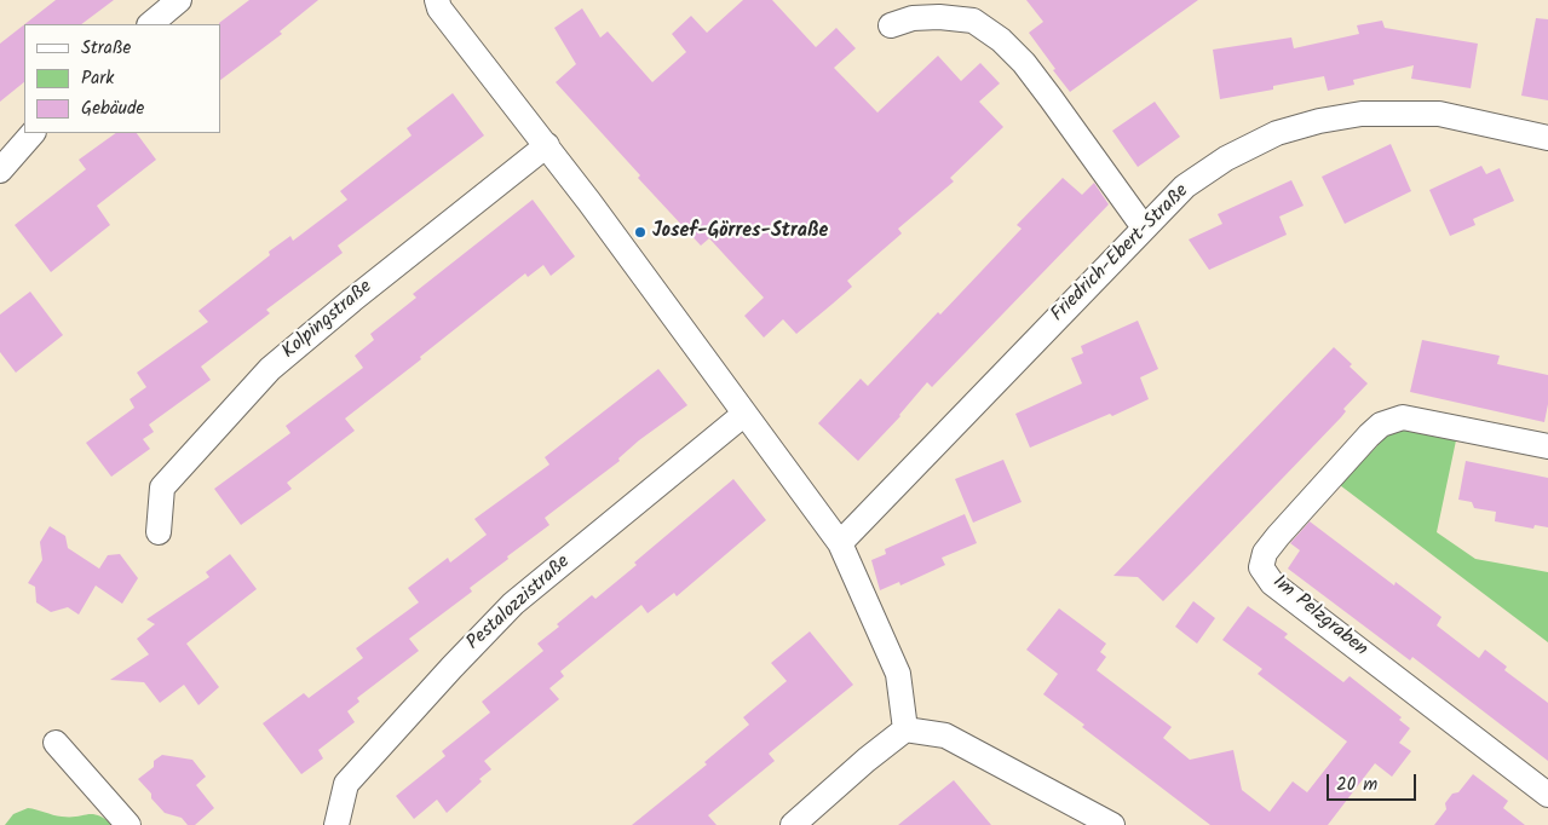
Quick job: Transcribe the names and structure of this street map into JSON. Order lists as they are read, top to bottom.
{
  "streets": {
    "street": [
      "Friedrich-Ebert-Straße",
      "Kolpingstraße",
      "Pestalozzistraße",
      "Im Pelzgraben"
    ]
  },
  "places": ["Josef-Görres-Straße"],
  "legend": ["Straße", "Park", "Gebäude"],
  "scale_bar": "20 m"
}
